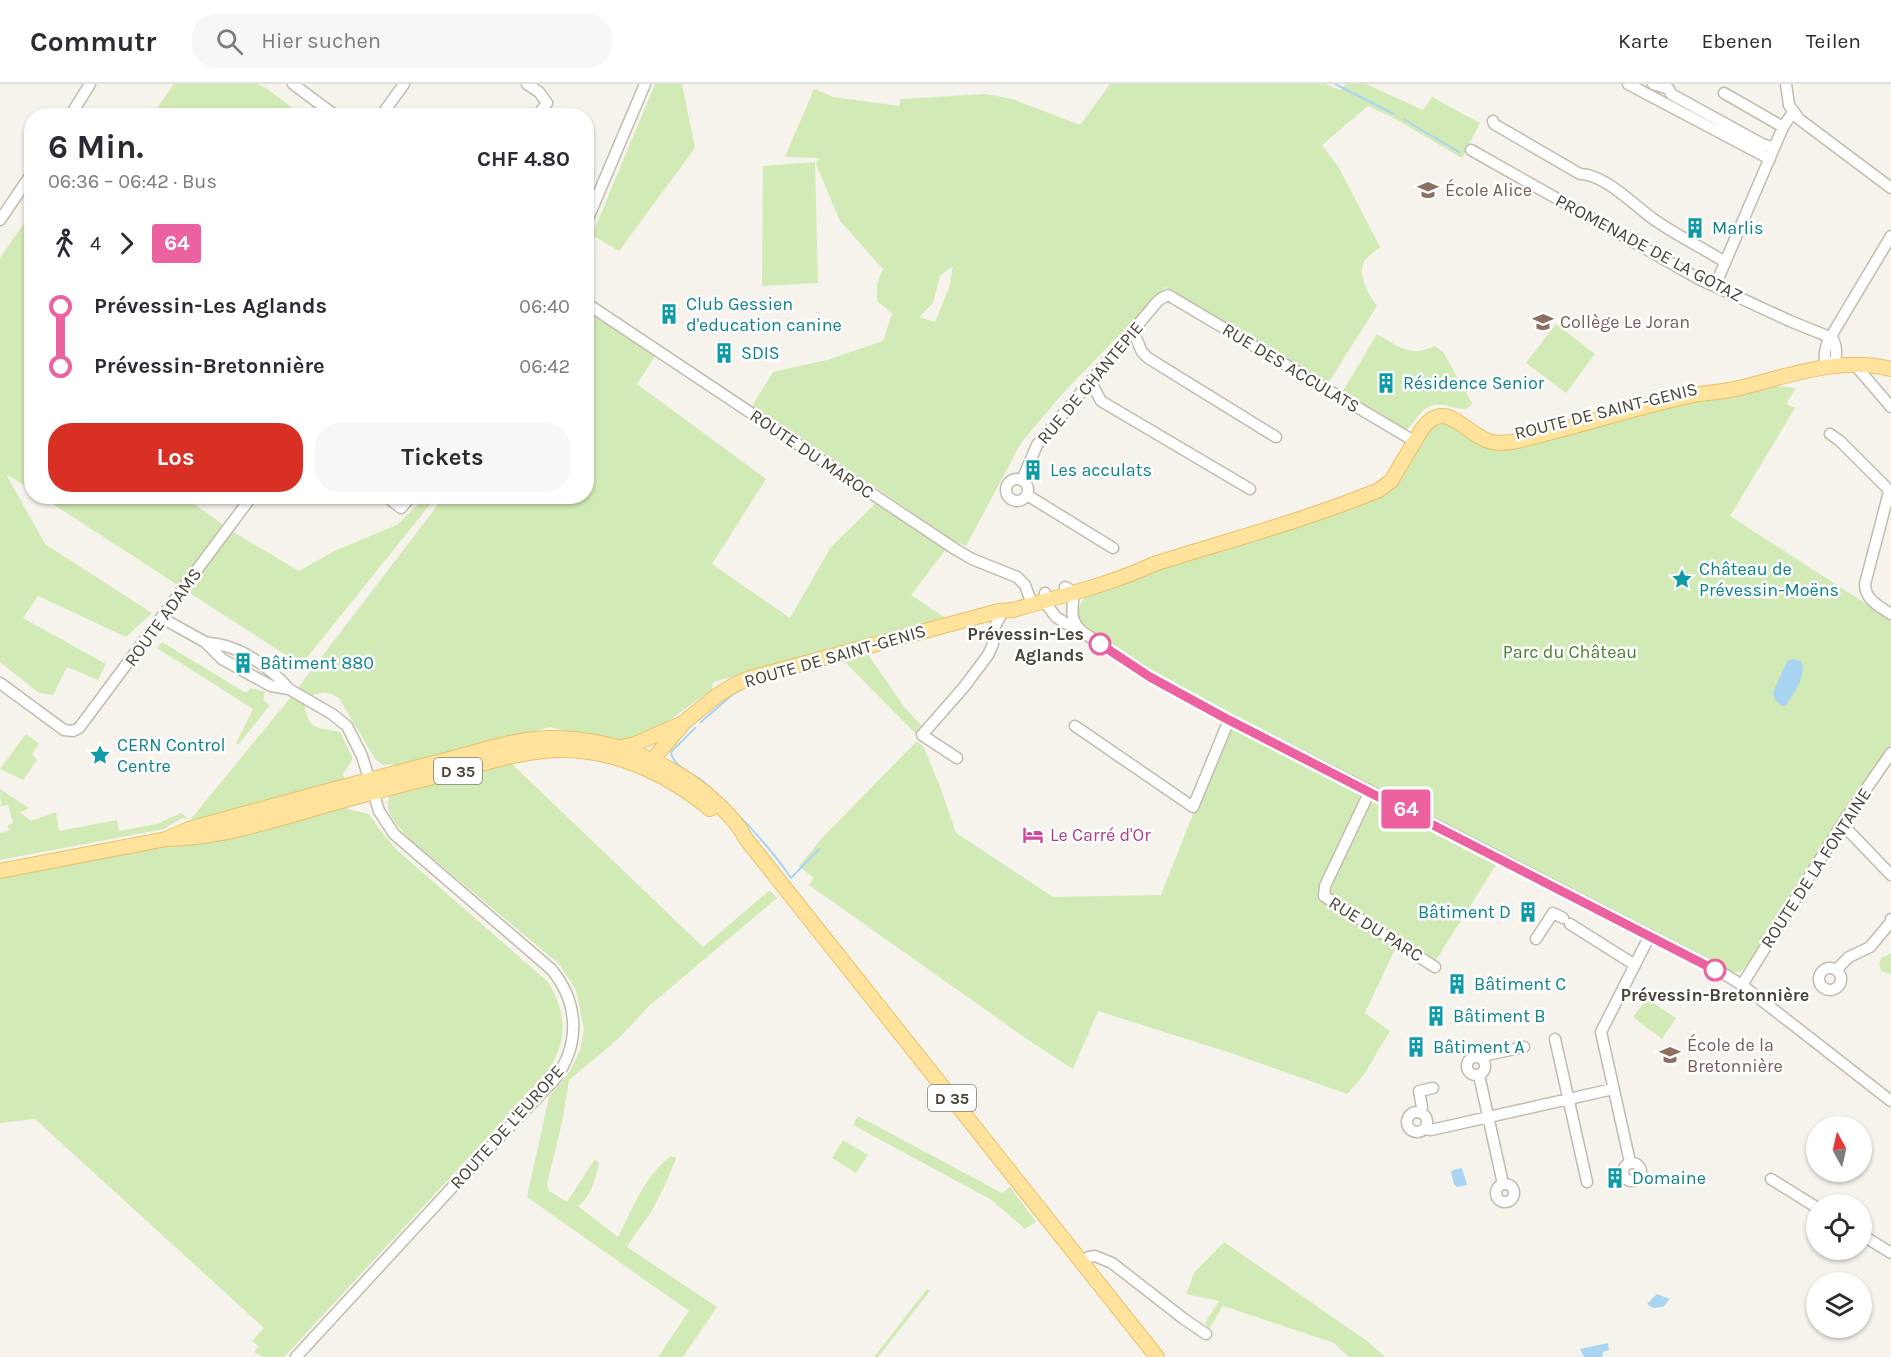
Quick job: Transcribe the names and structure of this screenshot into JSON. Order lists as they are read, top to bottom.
{
  "streets": {
    "main road": ["ROUTE DE SAINT-GENIS", "D 35"],
    "street": [
      "PROMENADE DE LA GOTAZ",
      "RUE DES ACCULATS",
      "RUE DE CHANTEPIE",
      "ROUTE DU MAROC",
      "ROUTE ADAMS",
      "ROUTE DE LA FONTAINE",
      "RUE DU PARC",
      "ROUTE DE L'EUROPE"
    ]
  },
  "crossings": [
    ["RUE DES ACCULATS", "RUE DE CHANTEPIE"],
    ["RUE DES ACCULATS", "ROUTE DE SAINT-GENIS"],
    ["ROUTE DE SAINT-GENIS", "ROUTE DU MAROC"],
    ["ROUTE DE SAINT-GENIS", "D 35"],
    ["ROUTE DU MAROC", "ROUTE DE LA FONTAINE"],
    ["ROUTE DU MAROC", "RUE DU PARC"],
    ["ROUTE ADAMS", "ROUTE DE L'EUROPE"],
    ["D 35", "ROUTE DE L'EUROPE"]
  ],
  "parks": ["Parc du Château"],
  "places": {
    "school or university": ["École Alice", "Collège Le Joran", "École de la Bretonnière"],
    "building": [
      "Marlis",
      "Club Gessien d'education canine",
      "SDIS",
      "Résidence Senior",
      "Les acculats",
      "Bâtiment 880",
      "Bâtiment D",
      "Bâtiment C",
      "Bâtiment B",
      "Bâtiment A",
      "Domaine"
    ],
    "place": ["Château de Prévessin-Moëns", "CERN Control Centre"],
    "other": ["Prévessin-Les Aglands", "Prévessin-Bretonnière"],
    "hotel": ["Le Carré d'Or"]
  },
  "lines": ["bus line 64"],
  "north": "top",
  "page": {
    "header": "Commutr",
    "search": "Hier suchen",
    "nav": ["Karte", "Ebenen", "Teilen"],
    "on_map": "64",
    "heading": ["6 Min.", "06:36 – 06:42 · Bus", "CHF 4.80"],
    "legs": ["4", "64"],
    "list": [
      {
        "name": "Prévessin-Les Aglands",
        "value": "06:40"
      },
      {
        "name": "Prévessin-Bretonnière",
        "value": "06:42"
      }
    ],
    "buttons": ["Los", "Tickets"]
  }
}
